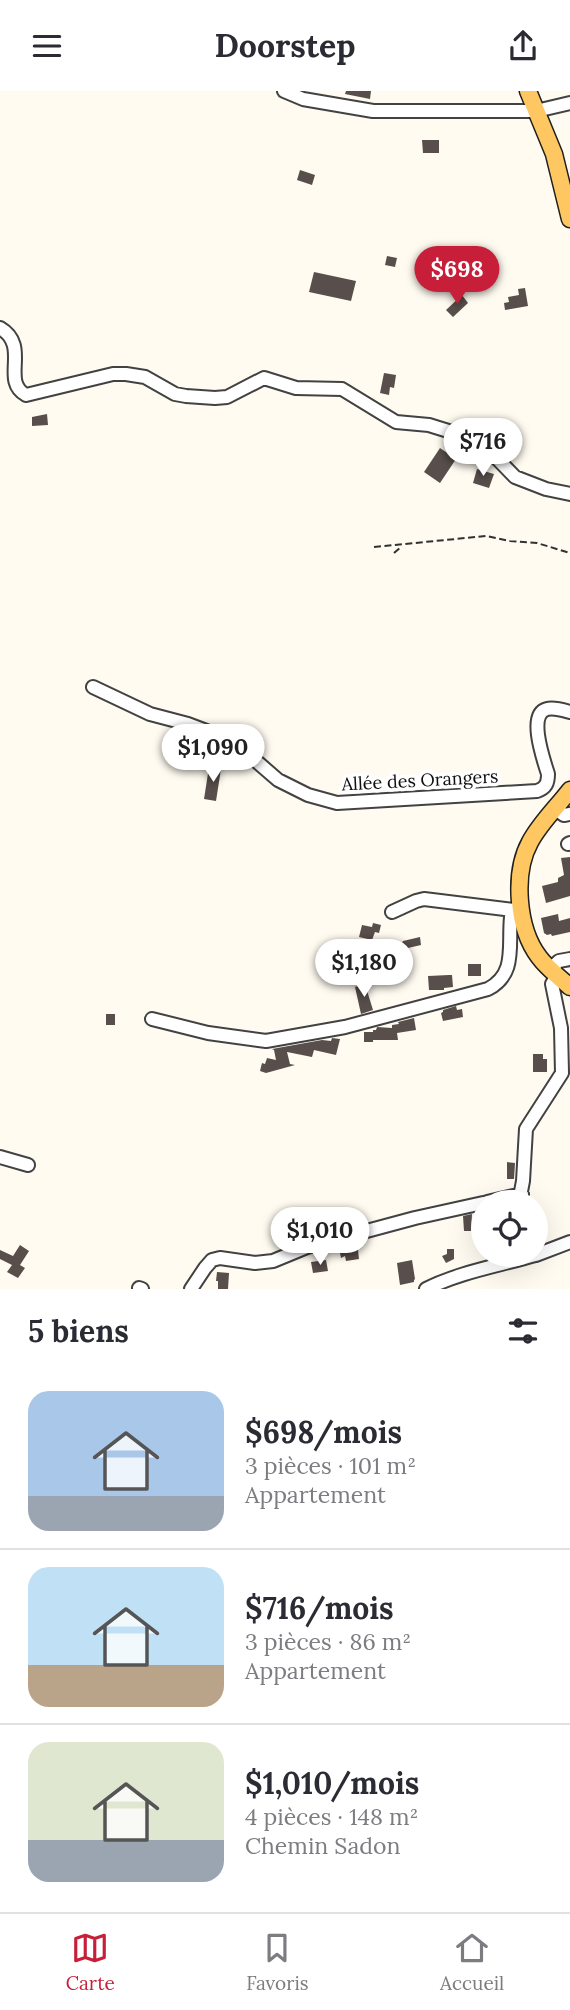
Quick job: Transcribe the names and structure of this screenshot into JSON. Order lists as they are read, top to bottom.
{
  "streets": {
    "street": ["Allée des Orangers"]
  },
  "page": {
    "header": "Doorstep",
    "price": [
      "$698",
      "$716",
      "$1,090",
      "$1,180",
      "$1,010"
    ],
    "heading": "5 biens",
    "list": [
      {
        "name": "$698/mois",
        "note": "3 pièces · 101 m² · Appartement"
      },
      {
        "name": "$716/mois",
        "note": "3 pièces · 86 m² · Appartement"
      },
      {
        "name": "$1,010/mois",
        "note": "4 pièces · 148 m² · Chemin Sadon"
      }
    ],
    "tabs": ["Carte", "Favoris", "Accueil"]
  }
}
